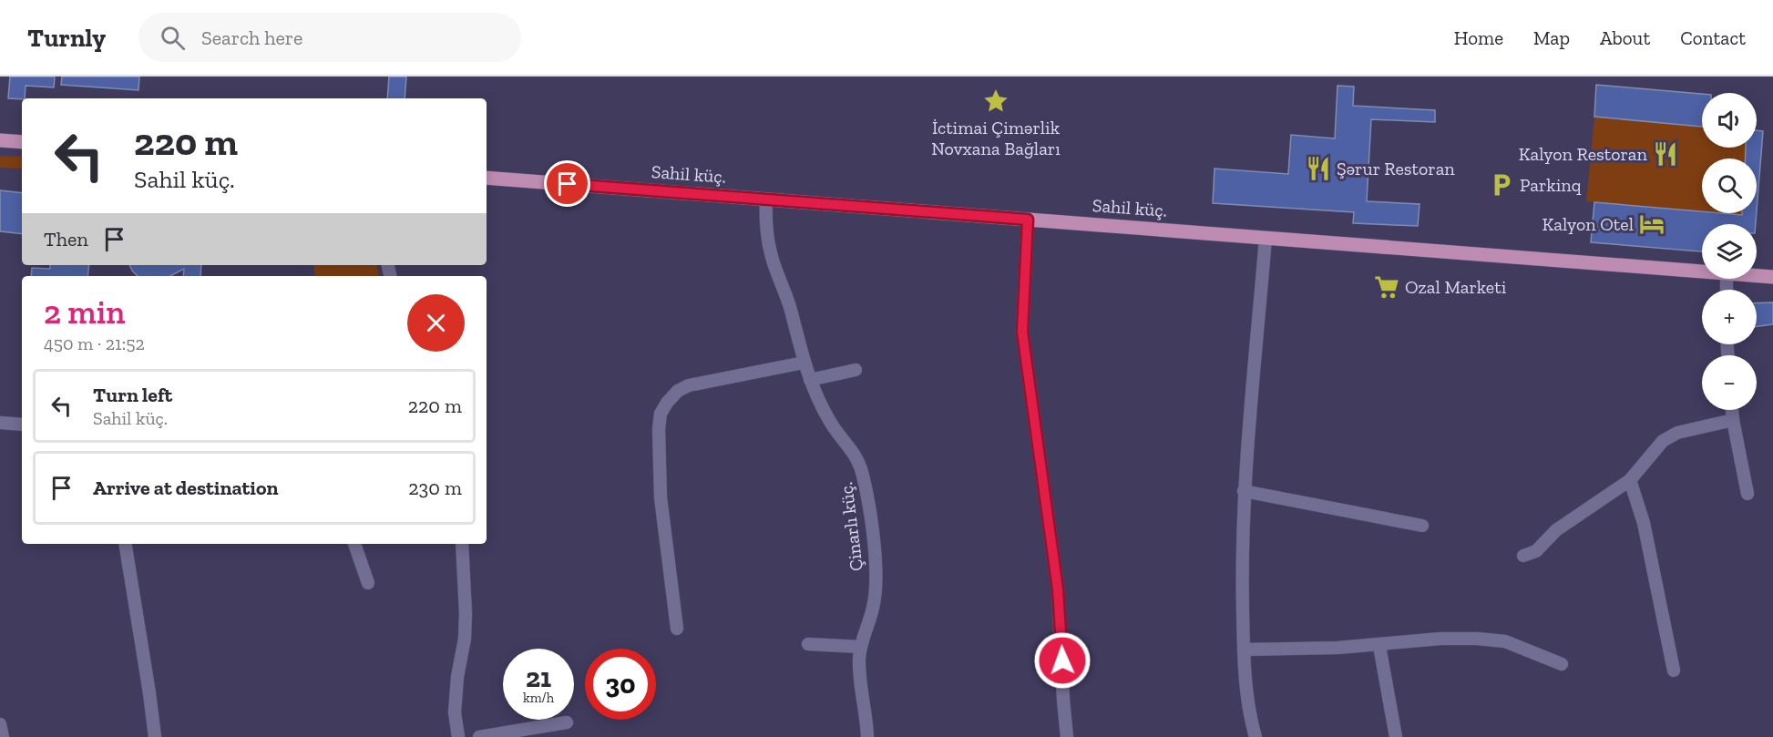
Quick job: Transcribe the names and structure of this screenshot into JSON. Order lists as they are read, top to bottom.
{
  "streets": {
    "main road": ["Sahil küç."],
    "street": ["Çinarlı küç."]
  },
  "crossings": [
    ["Sahil küç.", "Çinarlı küç."]
  ],
  "places": {
    "place": ["İctimai Çimərlik Novxana Bağları"],
    "restaurant": ["Kalyon Restoran", "Şərur Restoran"],
    "parking": ["Parkinq"],
    "hotel": ["Kalyon Otel"],
    "supermarket": ["Ozal Marketi"]
  },
  "page": {
    "header": "Turnly",
    "search": "Search here",
    "nav": [
      "Home",
      "Map",
      "About",
      "Contact"
    ],
    "map_buttons": ["+", "−"],
    "turn": ["220 m", "Sahil küç."],
    "then": "Then",
    "heading": ["2 min", "450 m · 21:52"],
    "list": [
      {
        "name": "Turn left",
        "note": "Sahil küç.",
        "value": "220 m"
      },
      {
        "name": "Arrive at destination",
        "value": "230 m"
      }
    ],
    "speed": "21 km/h",
    "limit": "30"
  }
}
